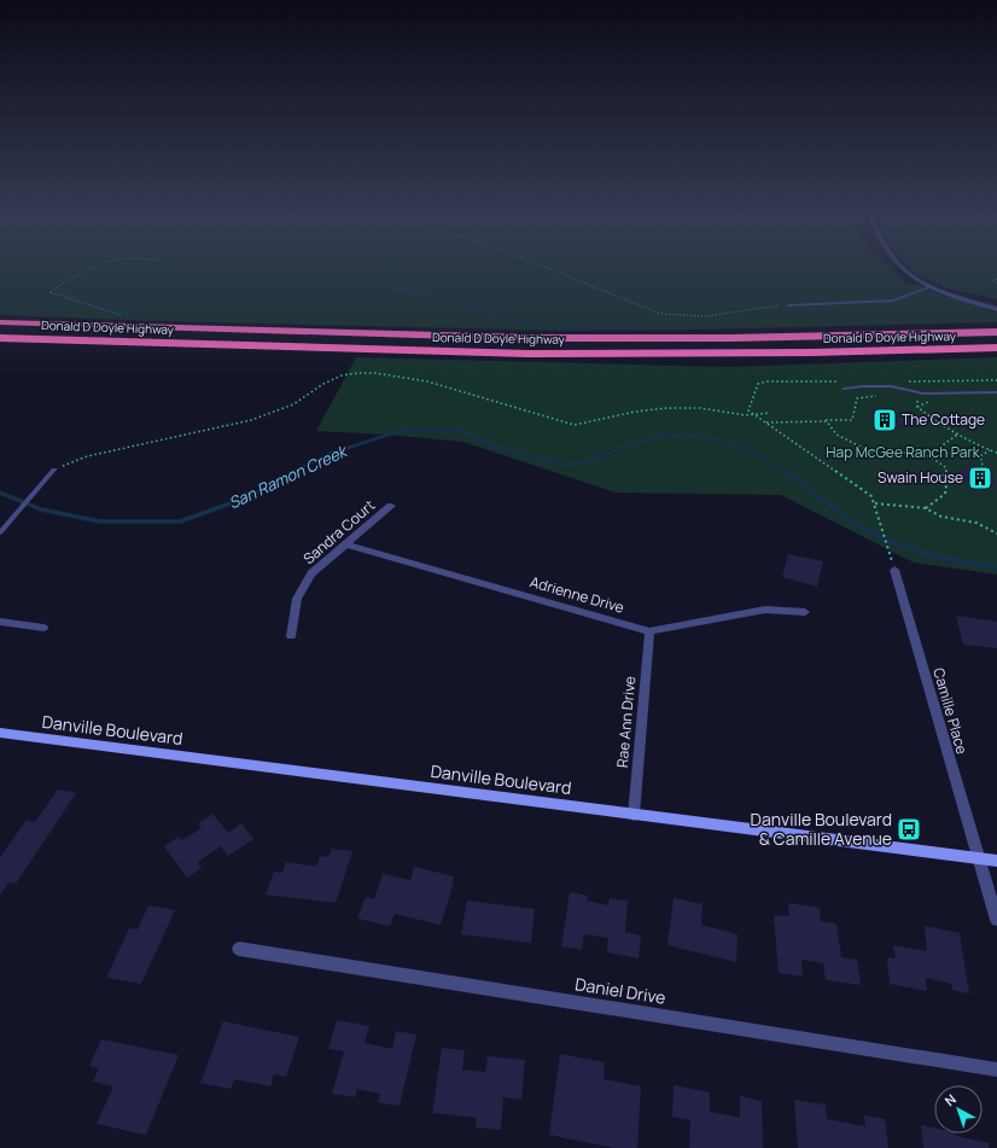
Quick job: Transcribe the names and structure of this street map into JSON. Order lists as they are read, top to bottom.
{
  "streets": {
    "highway": ["Donald D Doyle Highway"],
    "main road": ["Danville Boulevard"],
    "street": [
      "Sandra Court",
      "Adrienne Drive",
      "Camille Place",
      "Rae Ann Drive",
      "Daniel Drive"
    ]
  },
  "crossings": [
    ["Sandra Court", "Adrienne Drive"],
    ["Adrienne Drive", "Rae Ann Drive"],
    ["Camille Place", "Danville Boulevard"],
    ["Rae Ann Drive", "Danville Boulevard"]
  ],
  "water": ["San Ramon Creek"],
  "parks": ["Hap McGee Ranch Park"],
  "places": {
    "building": ["The Cottage", "Swain House"],
    "bus stop": ["Danville Boulevard & Camille Avenue"]
  },
  "north": "top left"
}
